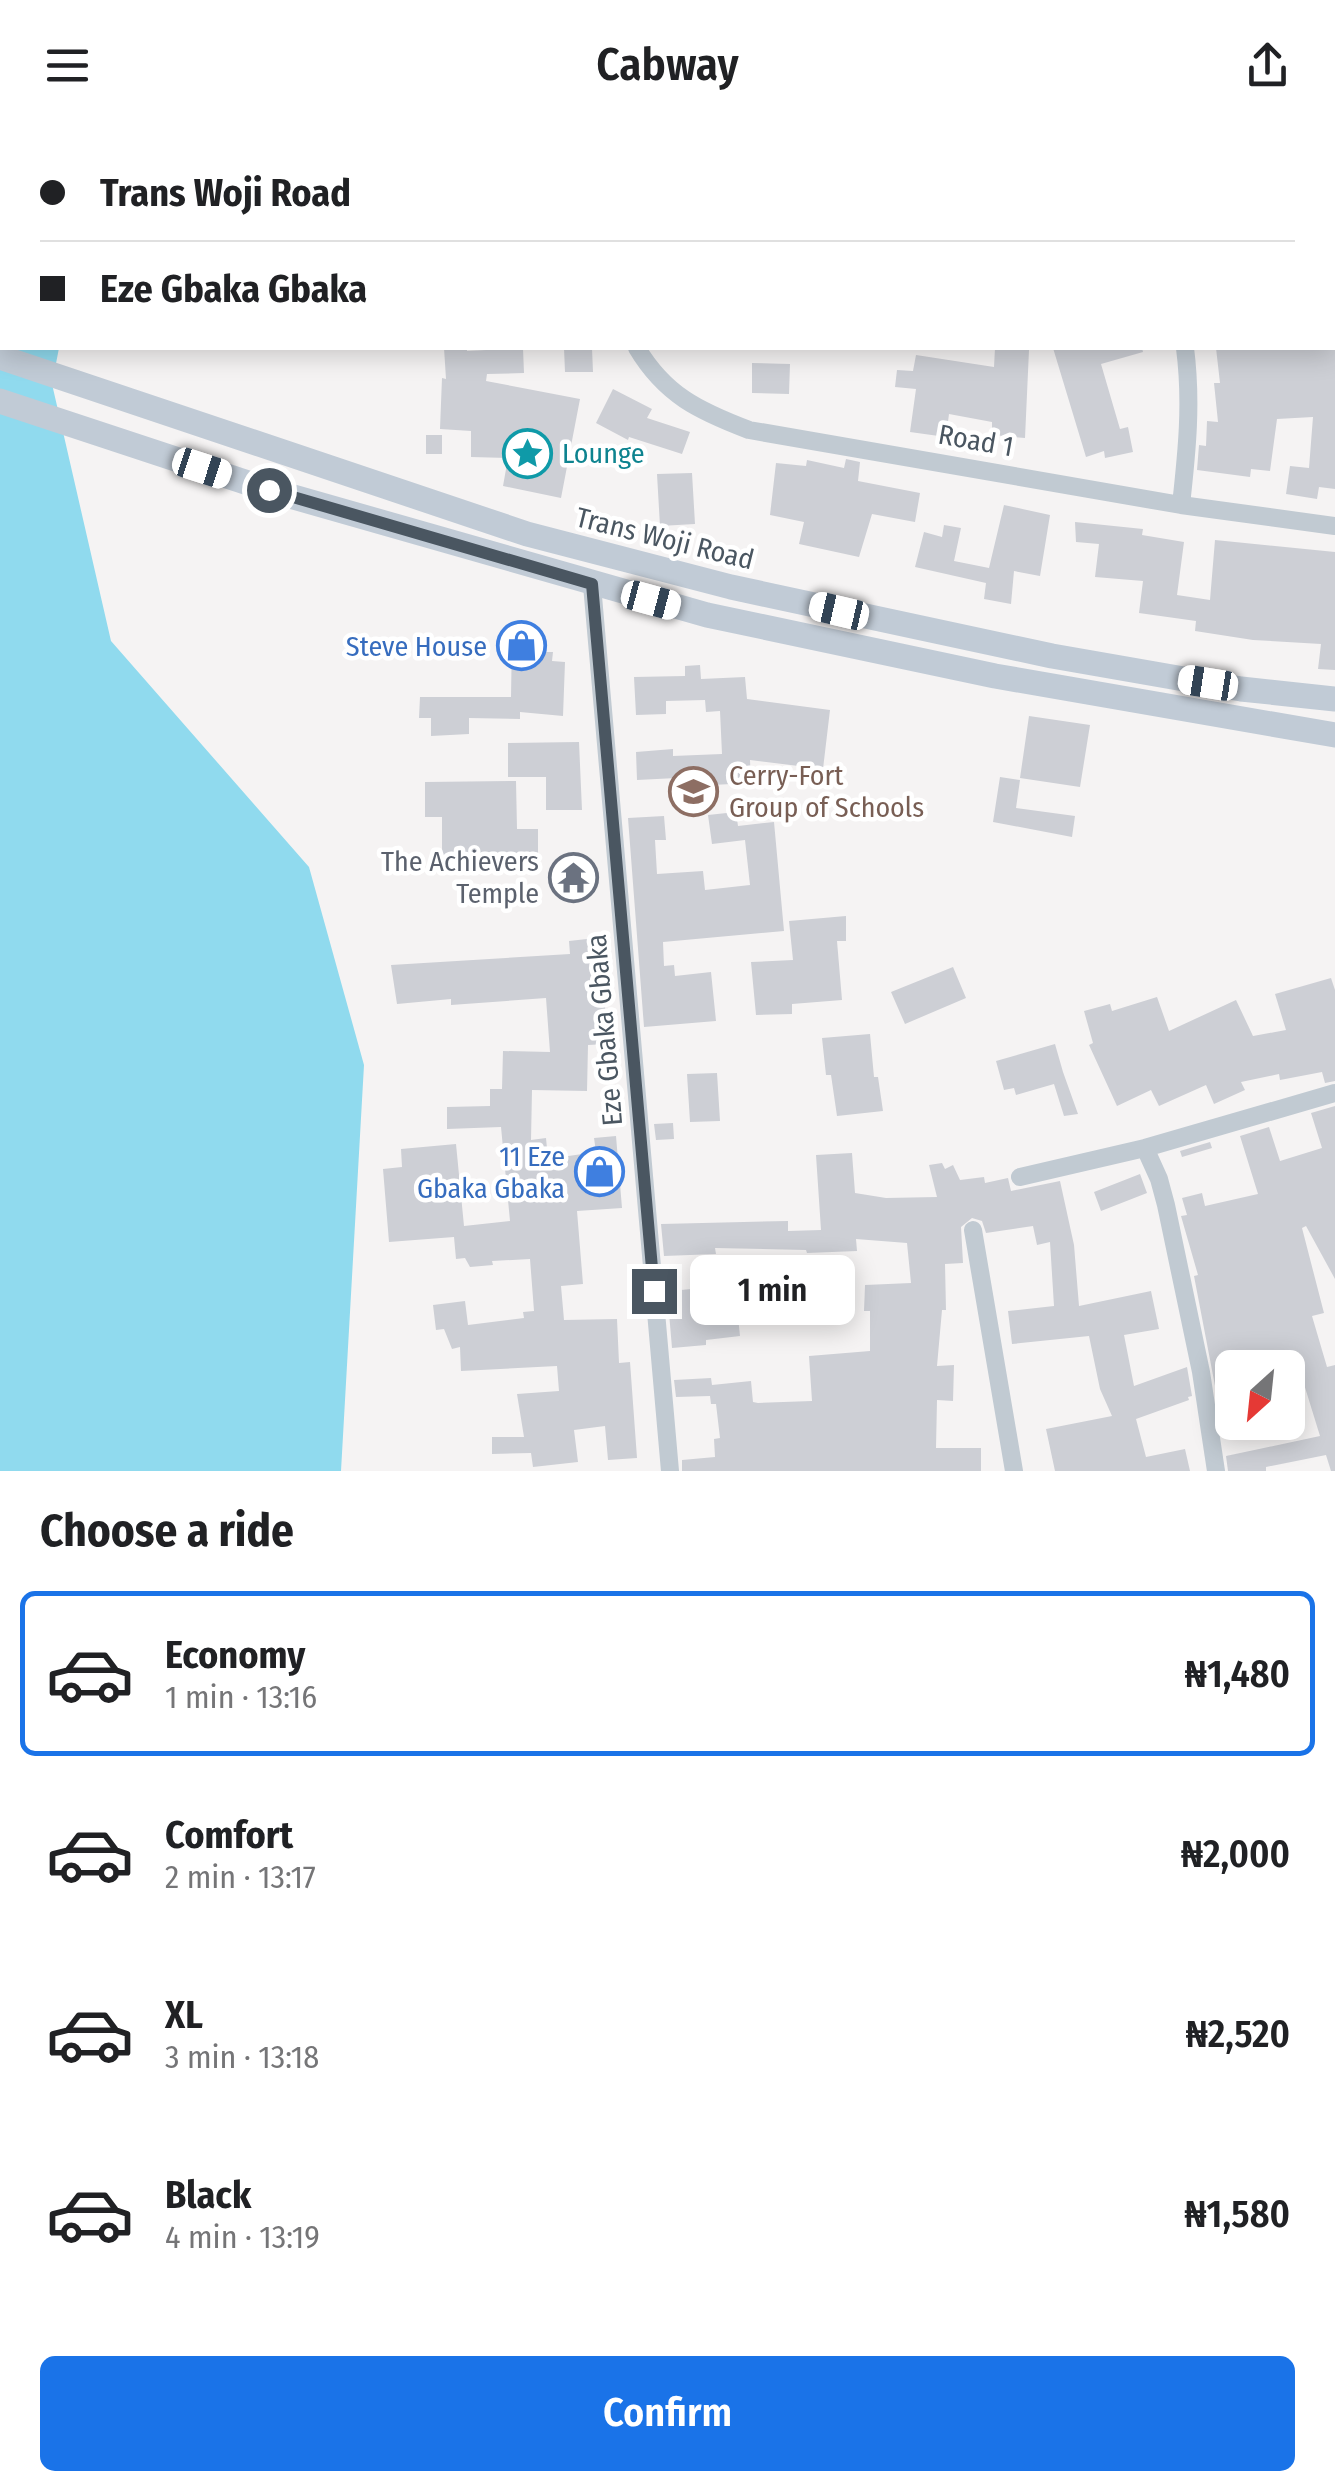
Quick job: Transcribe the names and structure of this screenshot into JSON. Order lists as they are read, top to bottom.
{
  "streets": {
    "main road": ["Trans Woji Road"],
    "street": ["Road 1", "Eze Gbaka Gbaka"]
  },
  "places": {
    "place": ["Lounge"],
    "shop": ["Steve House", "11 Eze Gbaka Gbaka"],
    "school or university": ["Cerry-Fort Group of Schools"],
    "temple": ["The Achievers Temple"]
  },
  "north": "bottom left",
  "page": {
    "header": "Cabway",
    "banner": ["Trans Woji Road", "Eze Gbaka Gbaka"],
    "bubble": "1 min",
    "heading": "Choose a ride",
    "list": [
      {
        "name": "Economy",
        "note": "1 min · 13:16",
        "value": "₦1,480"
      },
      {
        "name": "Comfort",
        "note": "2 min · 13:17",
        "value": "₦2,000"
      },
      {
        "name": "XL",
        "note": "3 min · 13:18",
        "value": "₦2,520"
      },
      {
        "name": "Black",
        "note": "4 min · 13:19",
        "value": "₦1,580"
      }
    ],
    "buttons": "Confirm"
  }
}
